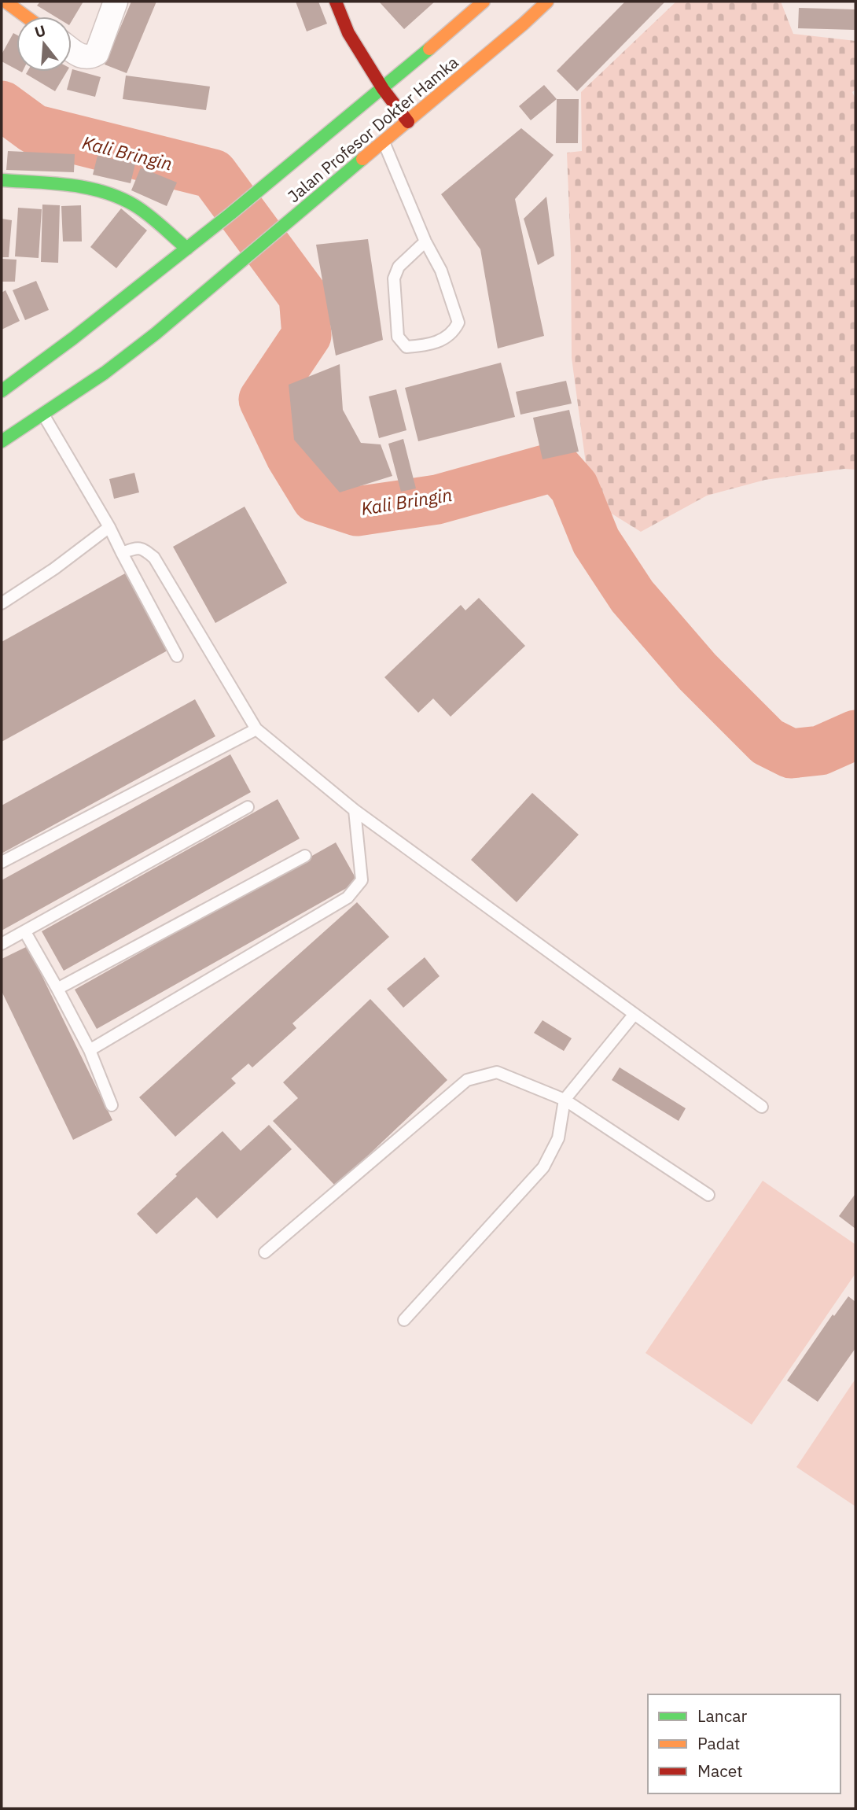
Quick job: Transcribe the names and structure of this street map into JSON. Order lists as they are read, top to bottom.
{
  "streets": {
    "main road": ["Jalan Profesor Dokter Hamka"]
  },
  "water": ["Kali Bringin"],
  "legend": ["Lancar", "Padat", "Macet"],
  "north": "top"
}
